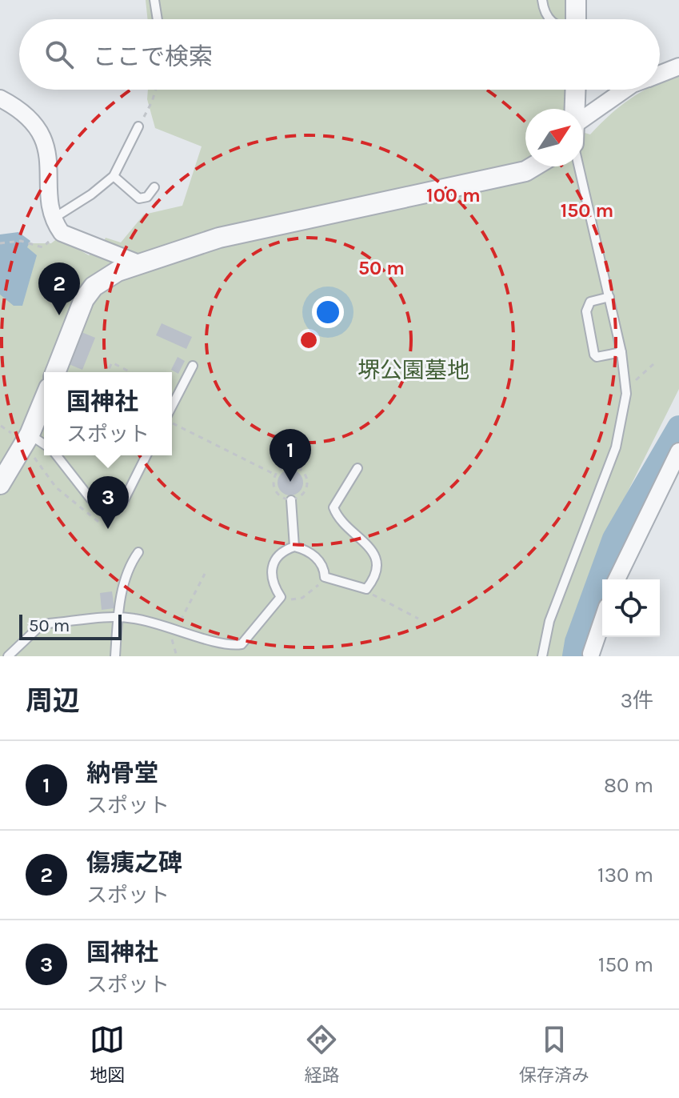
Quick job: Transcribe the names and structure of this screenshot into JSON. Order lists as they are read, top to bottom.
{
  "parks": ["堺公園墓地"],
  "scale_bar": "50 m",
  "north": "top right",
  "page": {
    "search": "ここで検索",
    "pins": ["2", "1", "3"],
    "popup": ["国神社", "スポット"],
    "scale": "50 m",
    "heading": ["周辺", "3件"],
    "list": [
      {
        "mark": "1",
        "name": "納骨堂",
        "note": "スポット",
        "value": "80 m"
      },
      {
        "mark": "2",
        "name": "傷痍之碑",
        "note": "スポット",
        "value": "130 m"
      },
      {
        "mark": "3",
        "name": "国神社",
        "note": "スポット",
        "value": "150 m"
      }
    ],
    "nav": ["地図", "経路", "保存済み"]
  },
  "rings": ["100 m", "150 m", "50 m"]
}
